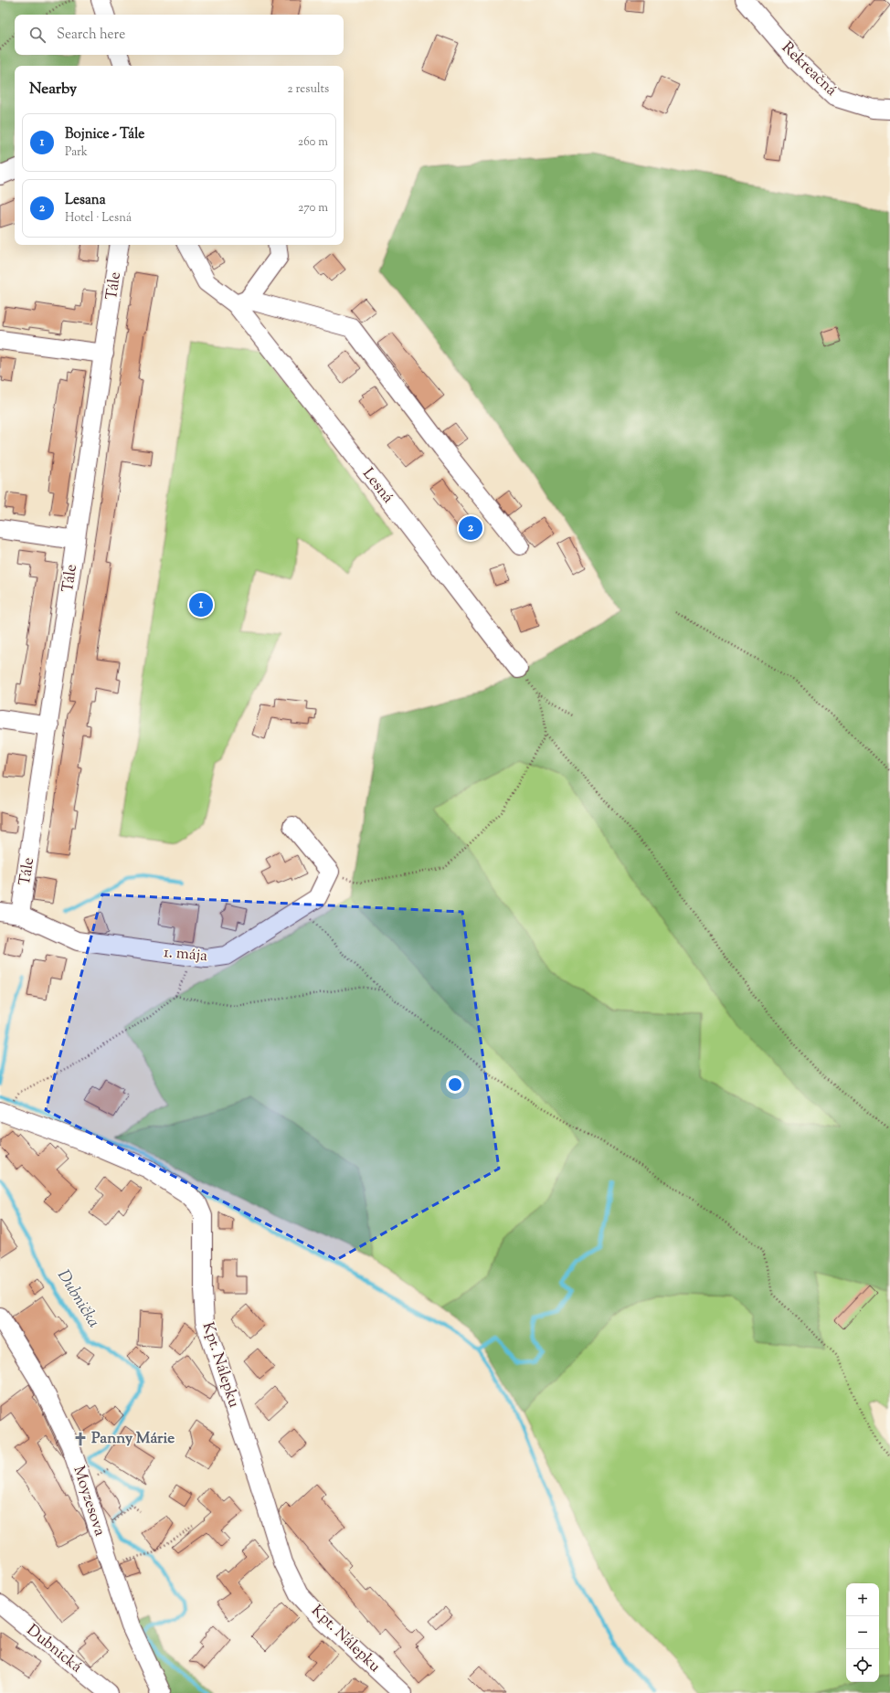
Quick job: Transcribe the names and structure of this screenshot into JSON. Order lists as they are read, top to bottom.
{
  "streets": {
    "street": [
      "Rekreačná",
      "Tále",
      "Lesná",
      "1. mája",
      "Kpt. Nálepku",
      "Moyzesova",
      "Dubnická"
    ]
  },
  "crossings": [
    ["Tále", "1. mája"]
  ],
  "water": ["Dubnička"],
  "places": {
    "church": ["Panny Márie"]
  },
  "page": {
    "search": "Search here",
    "heading": ["Nearby", "2 results"],
    "list": [
      {
        "mark": "1",
        "name": "Bojnice - Tále",
        "note": "Park",
        "value": "260 m"
      },
      {
        "mark": "2",
        "name": "Lesana",
        "note": "Hotel · Lesná",
        "value": "270 m"
      }
    ],
    "pins": ["2", "1"],
    "map_buttons": ["+", "−"]
  }
}
